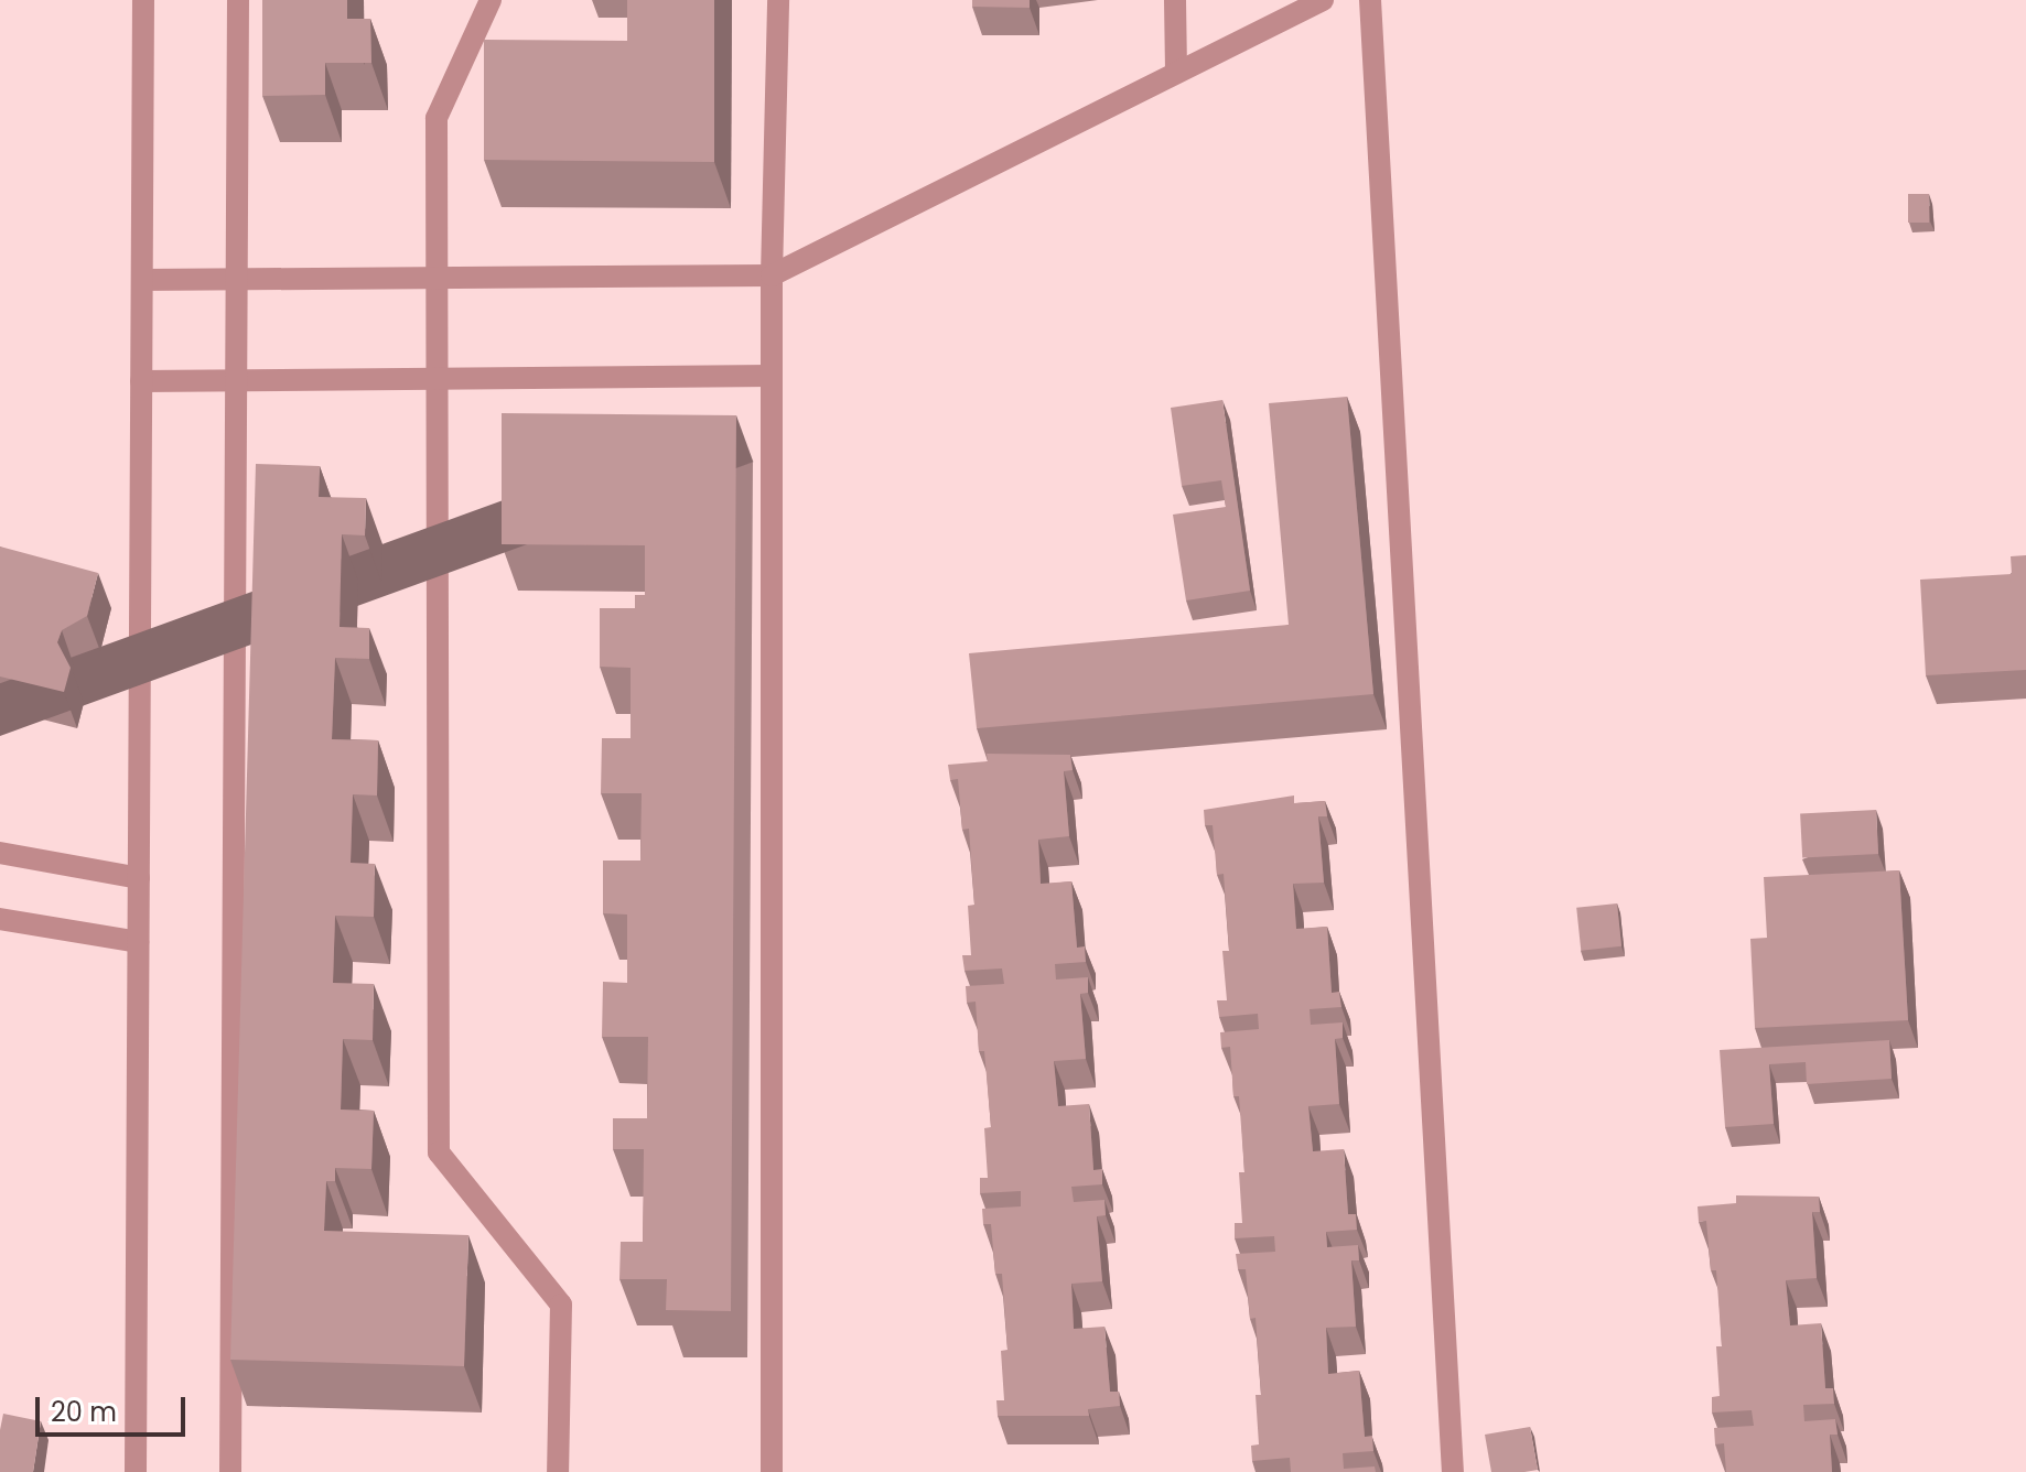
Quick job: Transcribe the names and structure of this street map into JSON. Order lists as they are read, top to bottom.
{
  "scale_bar": "20 m"
}
